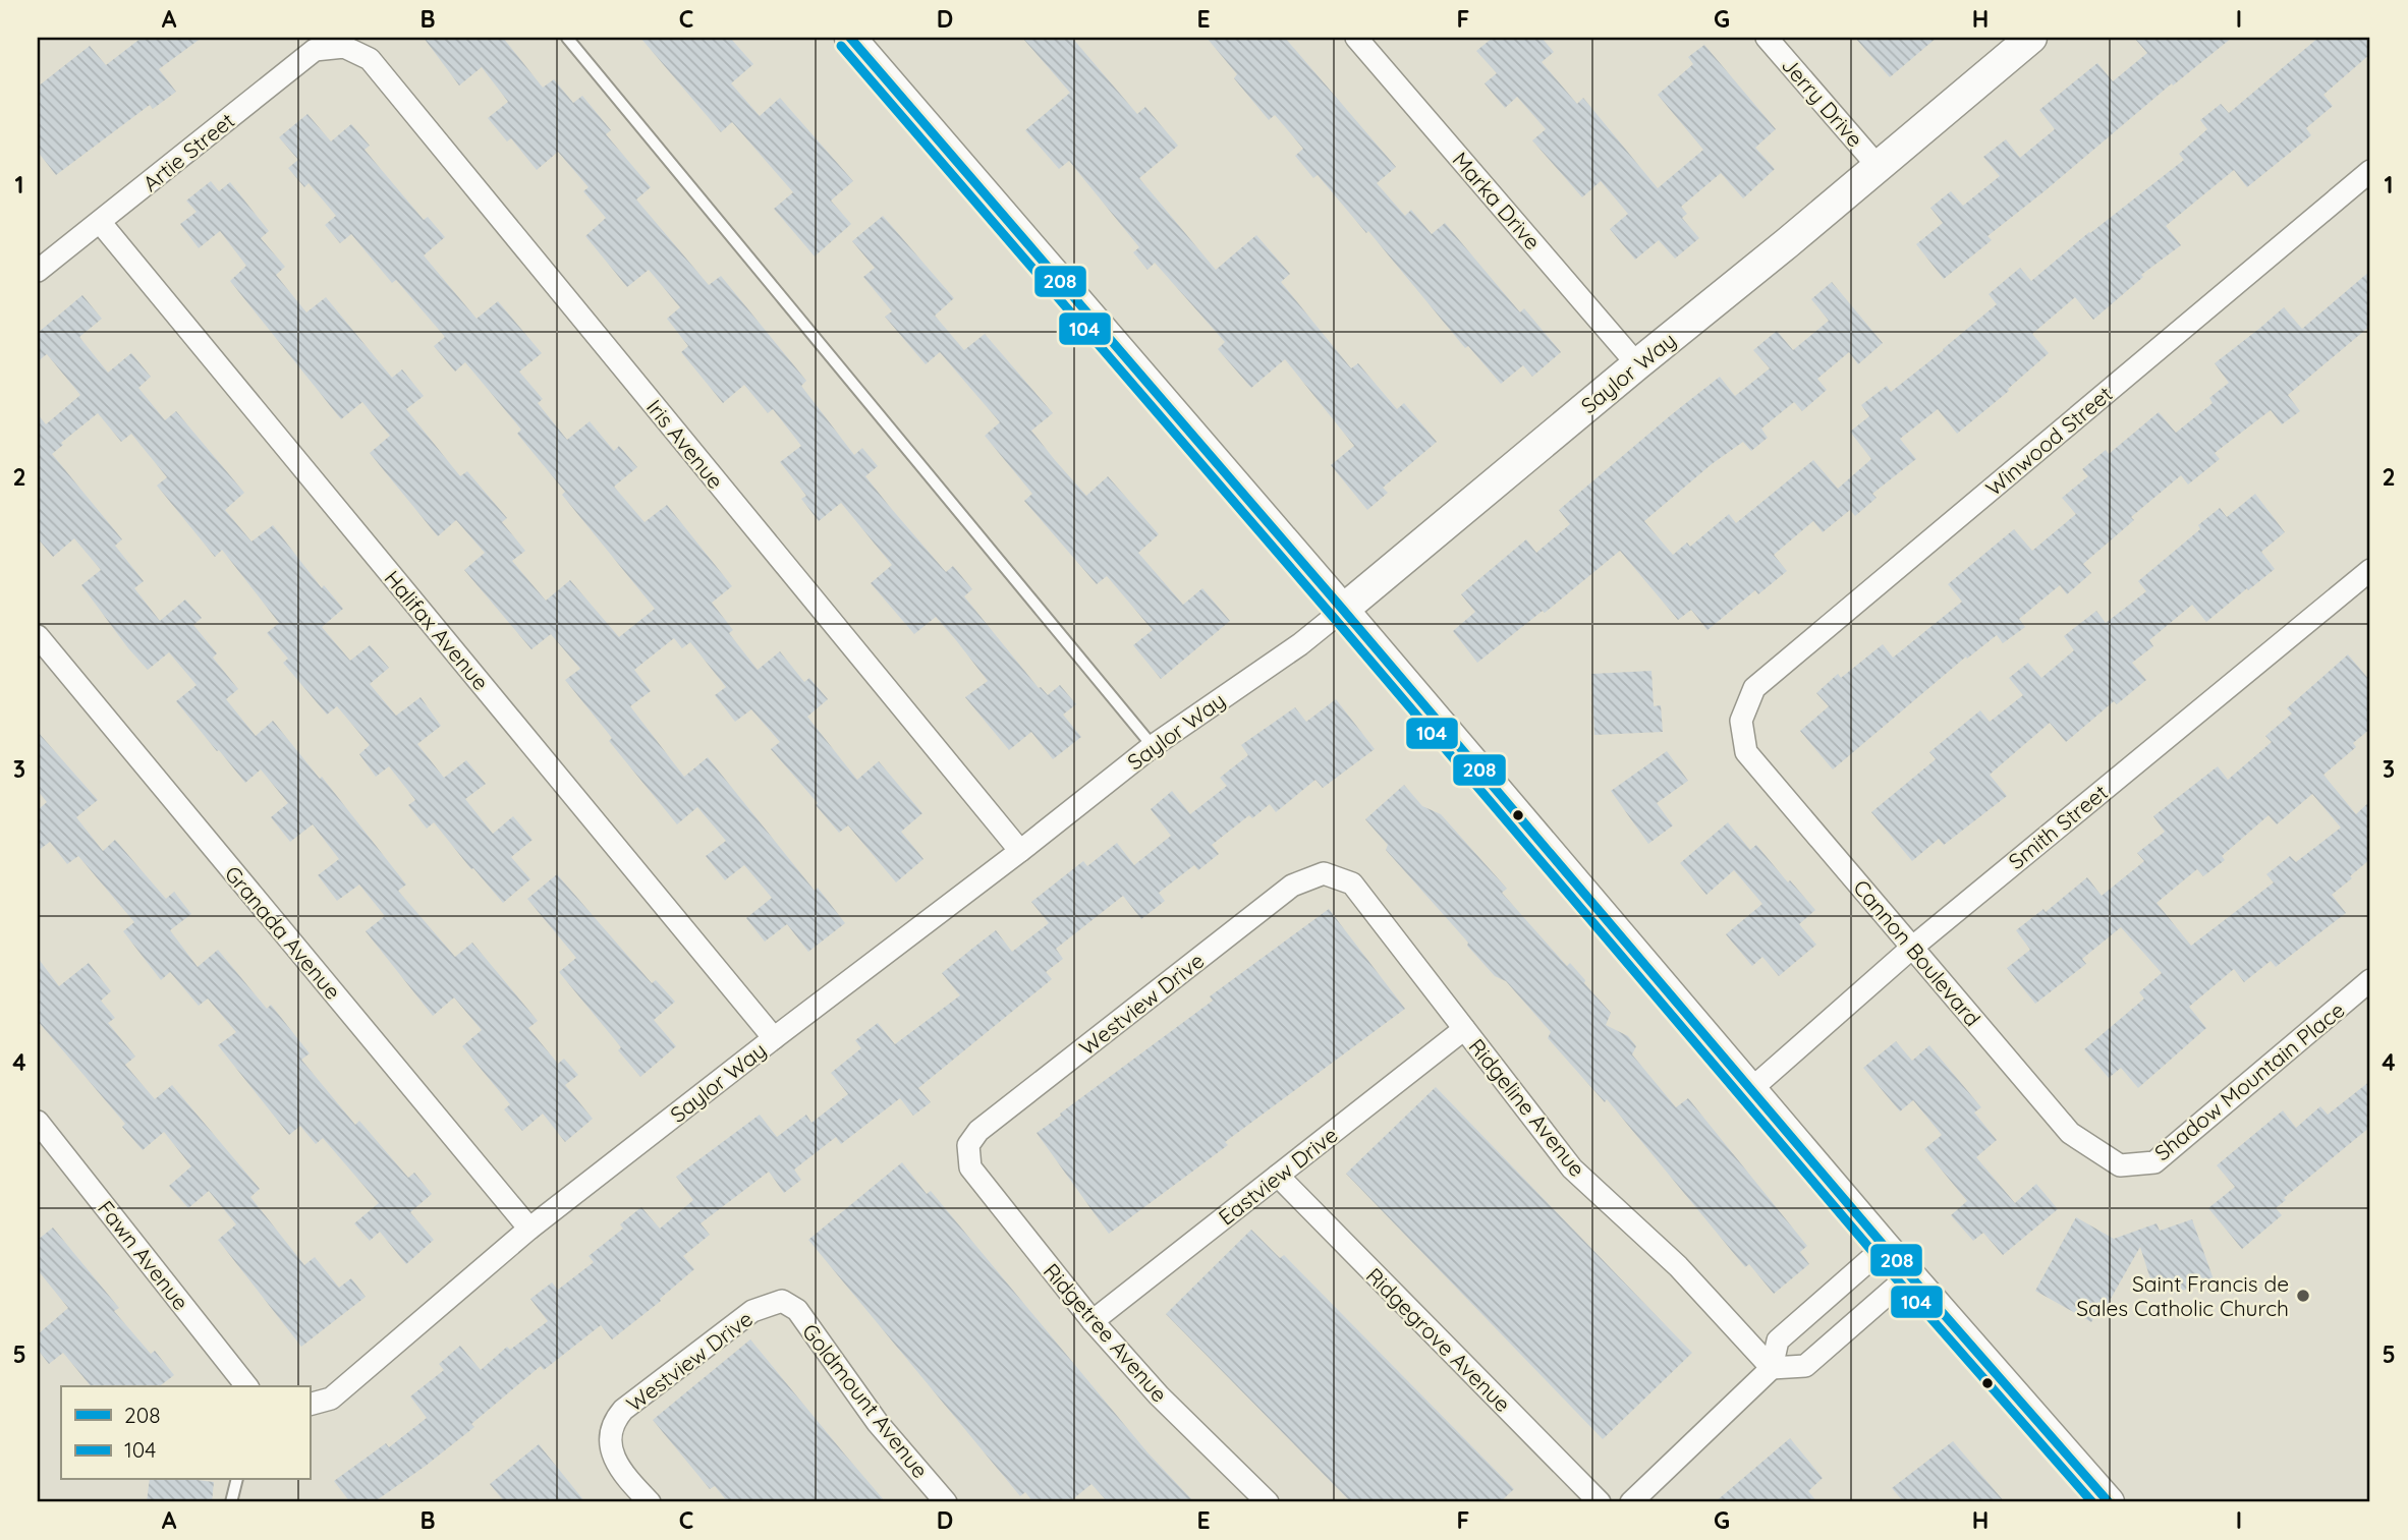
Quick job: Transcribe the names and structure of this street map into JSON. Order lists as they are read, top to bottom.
{
  "streets": {
    "main road": ["Saylor Way"],
    "street": [
      "Jerry Drive",
      "Artie Street",
      "Marka Drive",
      "Winwood Street",
      "Iris Avenue",
      "Halifax Avenue",
      "Smith Street",
      "Granada Avenue",
      "Cannon Boulevard",
      "Westview Drive",
      "Shadow Mountain Place",
      "Ridgeline Avenue",
      "Eastview Drive",
      "Fawn Avenue",
      "Ridgetree Avenue",
      "Ridgegrove Avenue",
      "Goldmount Avenue"
    ]
  },
  "crossings": [
    ["Jerry Drive", "Saylor Way"],
    ["Artie Street", "Iris Avenue"],
    ["Artie Street", "Halifax Avenue"],
    ["Marka Drive", "Saylor Way"],
    ["Saylor Way", "Iris Avenue"],
    ["Saylor Way", "Halifax Avenue"],
    ["Saylor Way", "Granada Avenue"],
    ["Winwood Street", "Cannon Boulevard"],
    ["Smith Street", "Cannon Boulevard"],
    ["Cannon Boulevard", "Shadow Mountain Place"],
    ["Westview Drive", "Ridgeline Avenue"],
    ["Westview Drive", "Ridgetree Avenue"],
    ["Westview Drive", "Goldmount Avenue"],
    ["Ridgeline Avenue", "Eastview Drive"],
    ["Eastview Drive", "Ridgetree Avenue"],
    ["Eastview Drive", "Ridgegrove Avenue"]
  ],
  "places": ["Saint Francis de Sales Catholic Church"],
  "lines": ["transit line 208", "transit line 104"],
  "legend": ["208", "104"],
  "grid": {
    "columns": [
      "A",
      "B",
      "C",
      "D",
      "E",
      "F",
      "G",
      "H",
      "I"
    ],
    "rows": [
      "1",
      "2",
      "3",
      "4",
      "5"
    ]
  }
}
